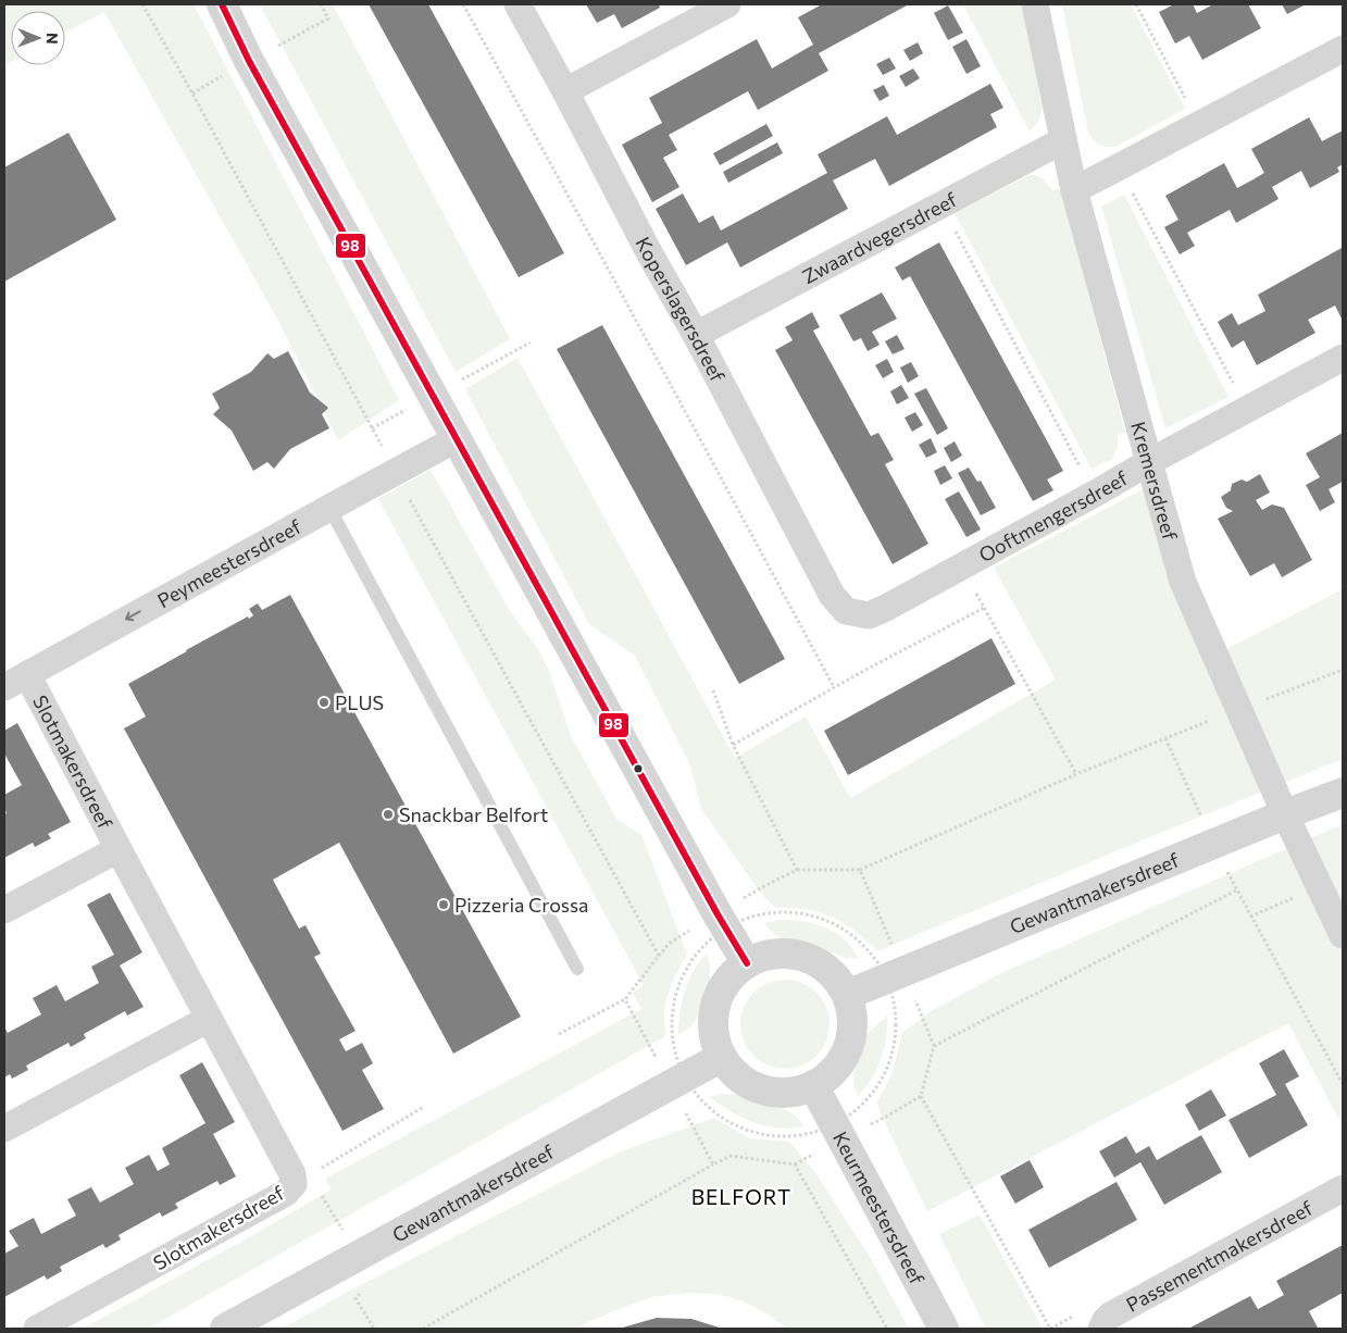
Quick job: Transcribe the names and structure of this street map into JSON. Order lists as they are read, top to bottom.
{
  "streets": {
    "street": [
      "Zwaardvegersdreef",
      "Koperslagersdreef",
      "Kremersdreef",
      "Ooftmengersdreef",
      "Peymeestersdreef",
      "Slotmakersdreef",
      "Gewantmakersdreef",
      "Keurmeestersdreef",
      "Passementmakersdreef"
    ]
  },
  "crossings": [
    ["Zwaardvegersdreef", "Koperslagersdreef"],
    ["Zwaardvegersdreef", "Kremersdreef"],
    ["Koperslagersdreef", "Ooftmengersdreef"],
    ["Kremersdreef", "Ooftmengersdreef"],
    ["Kremersdreef", "Gewantmakersdreef"],
    ["Peymeestersdreef", "Slotmakersdreef"],
    ["Gewantmakersdreef", "Keurmeestersdreef"]
  ],
  "one_way": ["Peymeestersdreef"],
  "districts": ["BELFORT"],
  "places": ["PLUS", "Snackbar Belfort", "Pizzeria Crossa"],
  "lines": ["transit line 98"],
  "north": "right"
}
